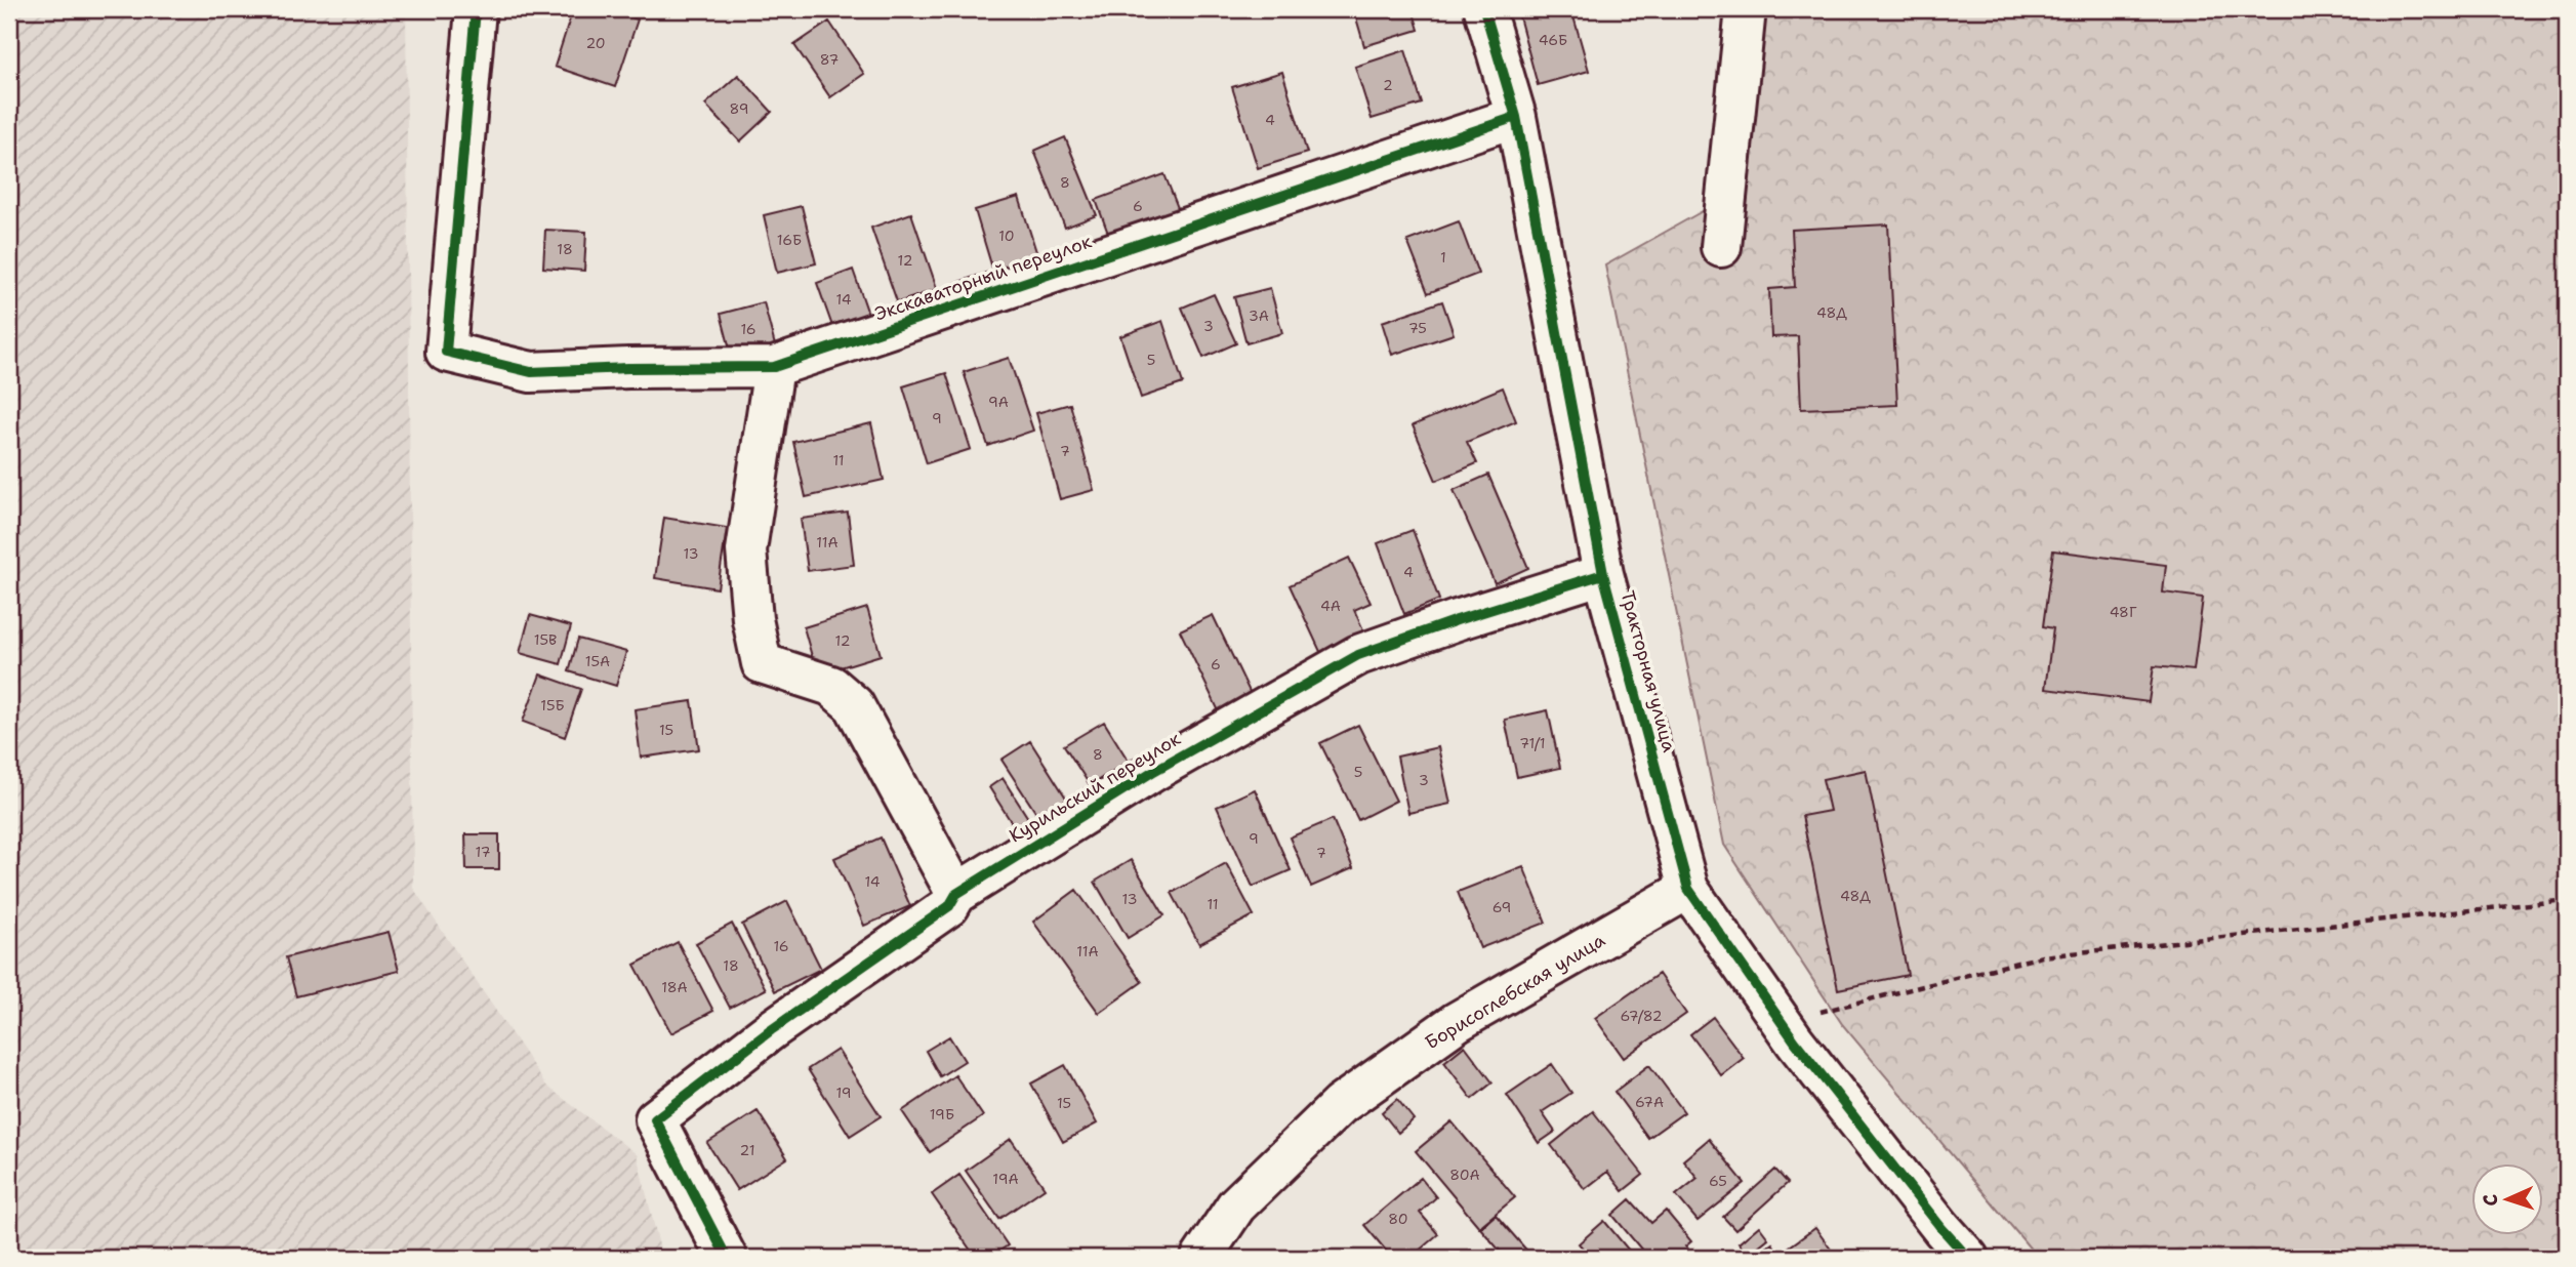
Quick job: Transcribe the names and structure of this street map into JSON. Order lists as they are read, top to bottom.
{
  "streets": {
    "street": [
      "Экскаваторный переулок",
      "Тракторная улица",
      "Курильский переулок",
      "Борисоглебская улица"
    ]
  },
  "crossings": [
    ["Экскаваторный переулок", "Тракторная улица"],
    ["Тракторная улица", "Курильский переулок"],
    ["Тракторная улица", "Борисоглебская улица"]
  ],
  "house_numbers": [
    "46Б",
    "20",
    "87",
    "2",
    "89",
    "4",
    "8",
    "6",
    "10",
    "16Б",
    "18",
    "1",
    "12",
    "14",
    "48Д",
    "3А",
    "3",
    "75",
    "16",
    "5",
    "9А",
    "9",
    "7",
    "11",
    "11А",
    "13",
    "4",
    "4А",
    "48Г",
    "15В",
    "12",
    "15А",
    "6",
    "15Б",
    "15",
    "71/1",
    "8",
    "5",
    "3",
    "9",
    "17",
    "7",
    "14",
    "48Д",
    "13",
    "11",
    "69",
    "16",
    "11А",
    "18",
    "18А",
    "67/82",
    "19",
    "67А",
    "15",
    "19Б",
    "21",
    "80А",
    "19А",
    "65",
    "80"
  ],
  "north": "left"
}
